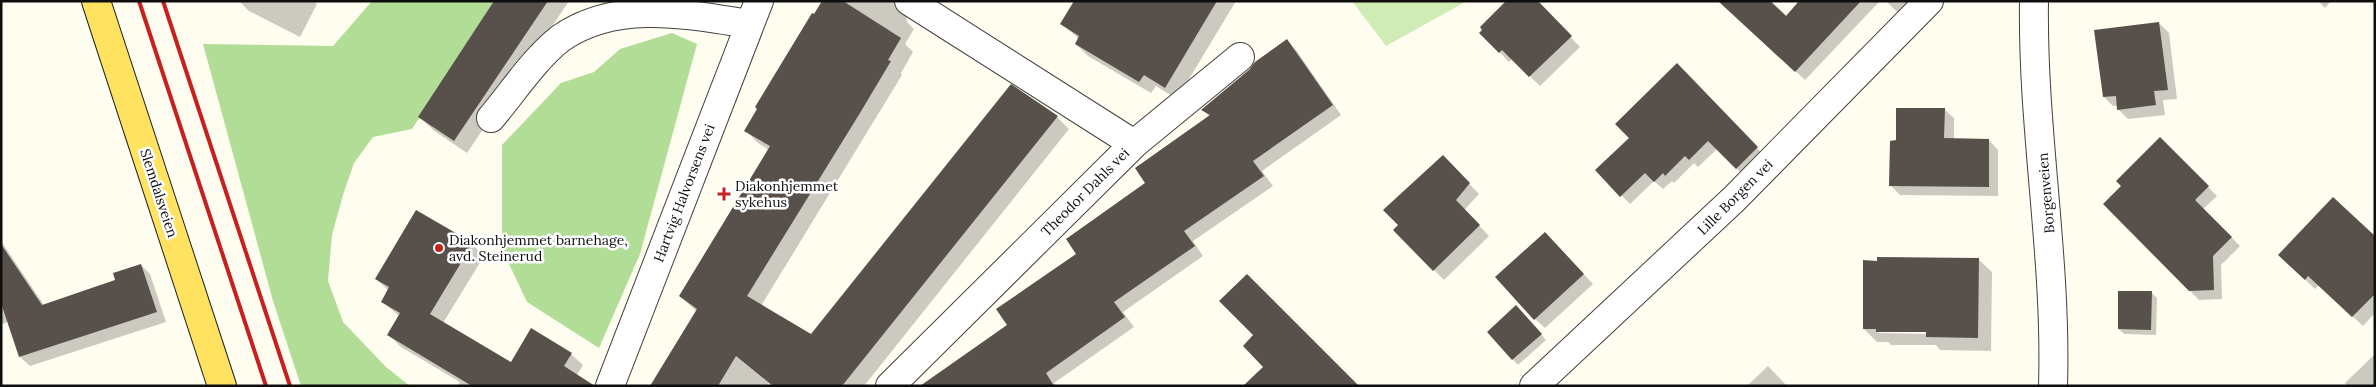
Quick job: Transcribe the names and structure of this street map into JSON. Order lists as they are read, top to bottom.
{
  "streets": {
    "main road": ["Slemdalsveien"],
    "street": [
      "Theodor Dahls vei",
      "Hartvig Halvorsens vei",
      "Borgenveien",
      "Lille Borgen vei"
    ]
  },
  "places": {
    "health": ["Diakonhjemmet sykehus"],
    "other": ["Diakonhjemmet barnehage, avd. Steinerud"]
  }
}
